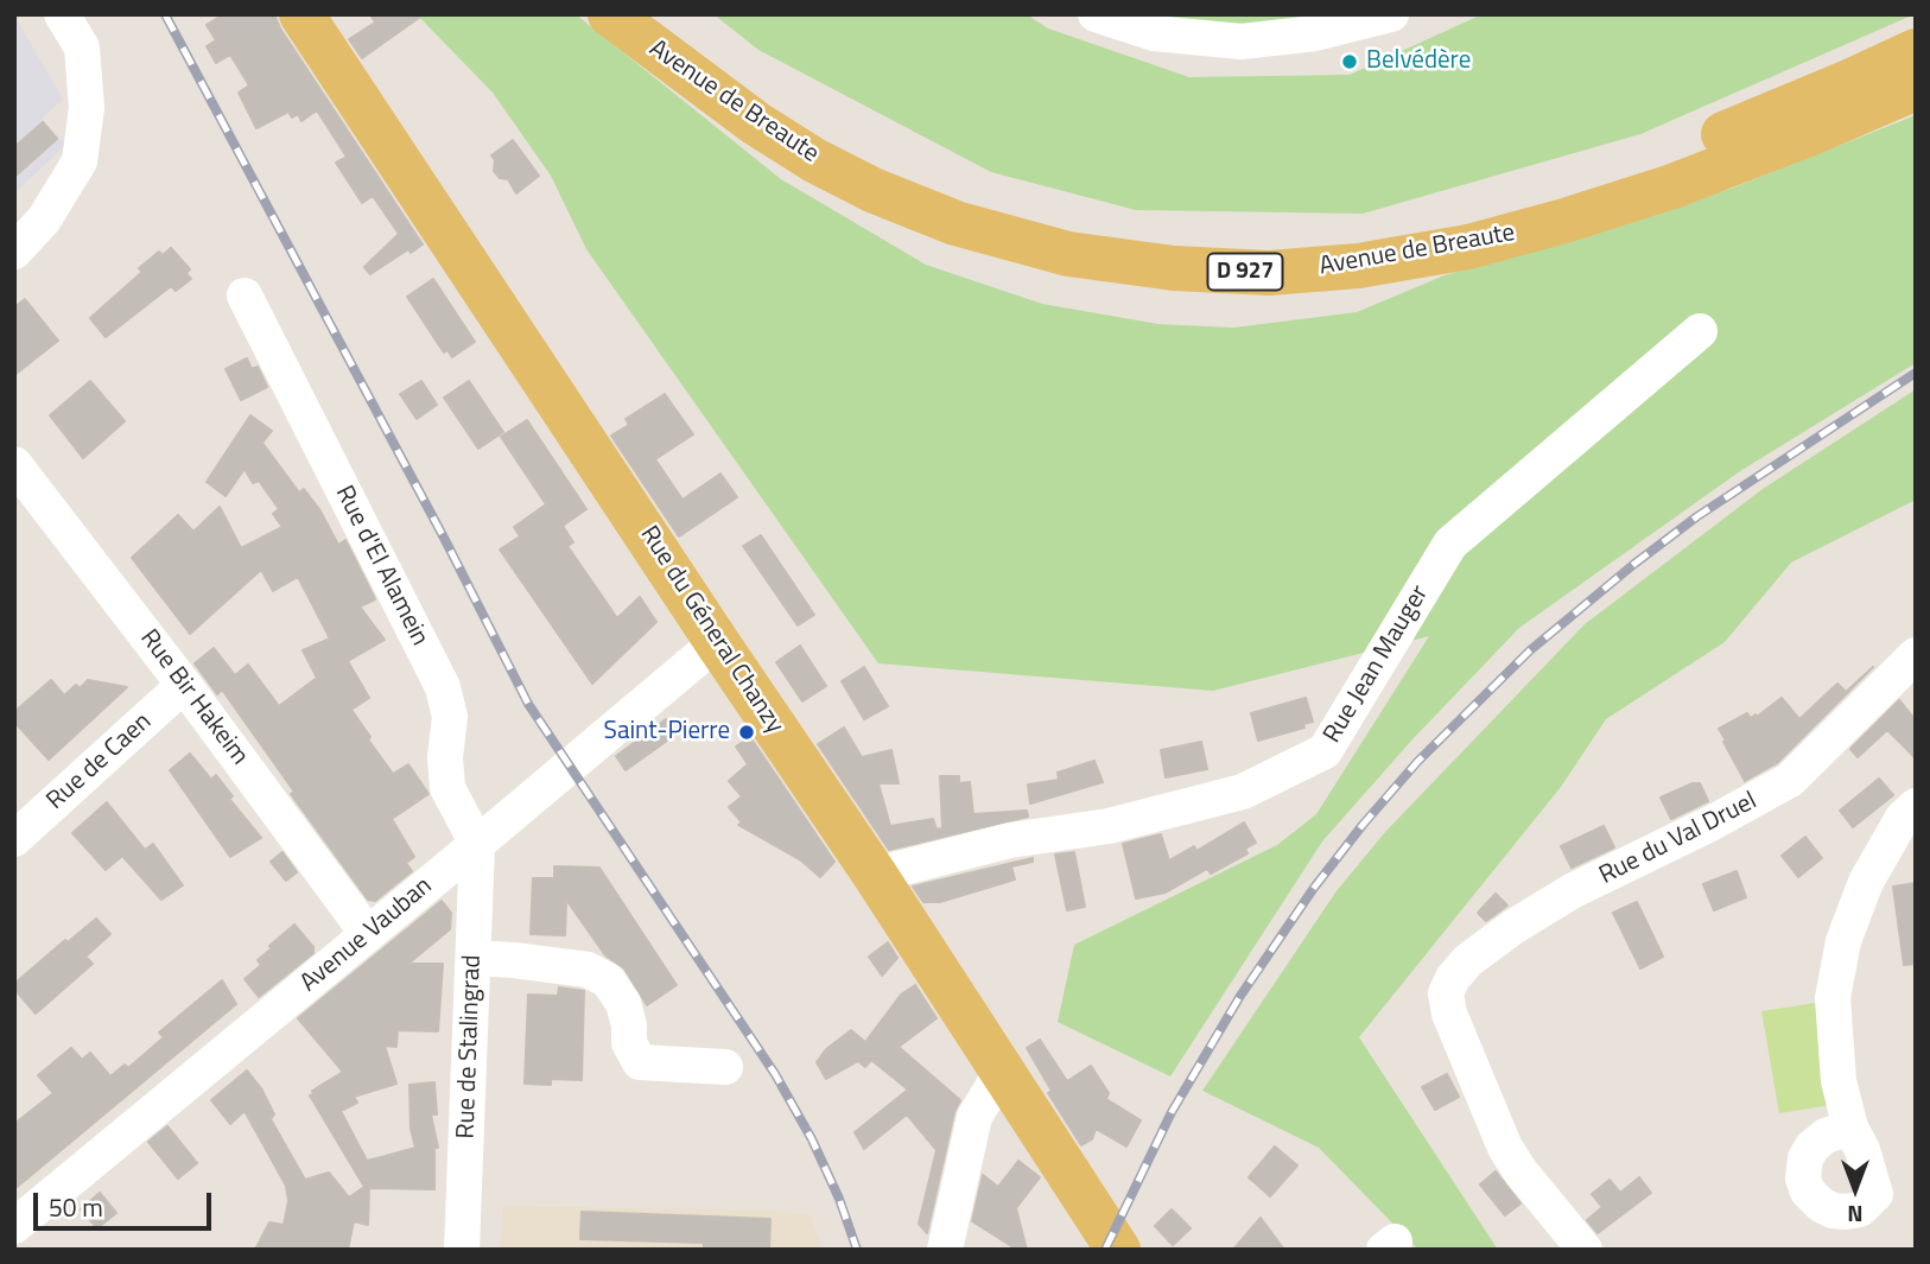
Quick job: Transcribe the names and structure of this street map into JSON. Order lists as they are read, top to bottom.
{
  "streets": {
    "main road": ["Avenue de Breaute", "D 927", "Rue du Géneral Chanzy"],
    "street": [
      "Rue d'El Alamein",
      "Rue Jean Mauger",
      "Rue Bir Hakeim",
      "Rue de Caen",
      "Rue du Val Druel",
      "Avenue Vauban",
      "Rue de Stalingrad"
    ]
  },
  "crossings": [
    ["Rue d'El Alamein", "Avenue Vauban"],
    ["Rue d'El Alamein", "Rue de Stalingrad"],
    ["Rue du Géneral Chanzy", "Rue Jean Mauger"],
    ["Rue du Géneral Chanzy", "Avenue Vauban"],
    ["Rue Bir Hakeim", "Rue de Caen"],
    ["Rue Bir Hakeim", "Avenue Vauban"],
    ["Avenue Vauban", "Rue de Stalingrad"]
  ],
  "places": ["Belvédère", "Saint-Pierre"],
  "scale_bar": "50 m",
  "north": "bottom"
}
